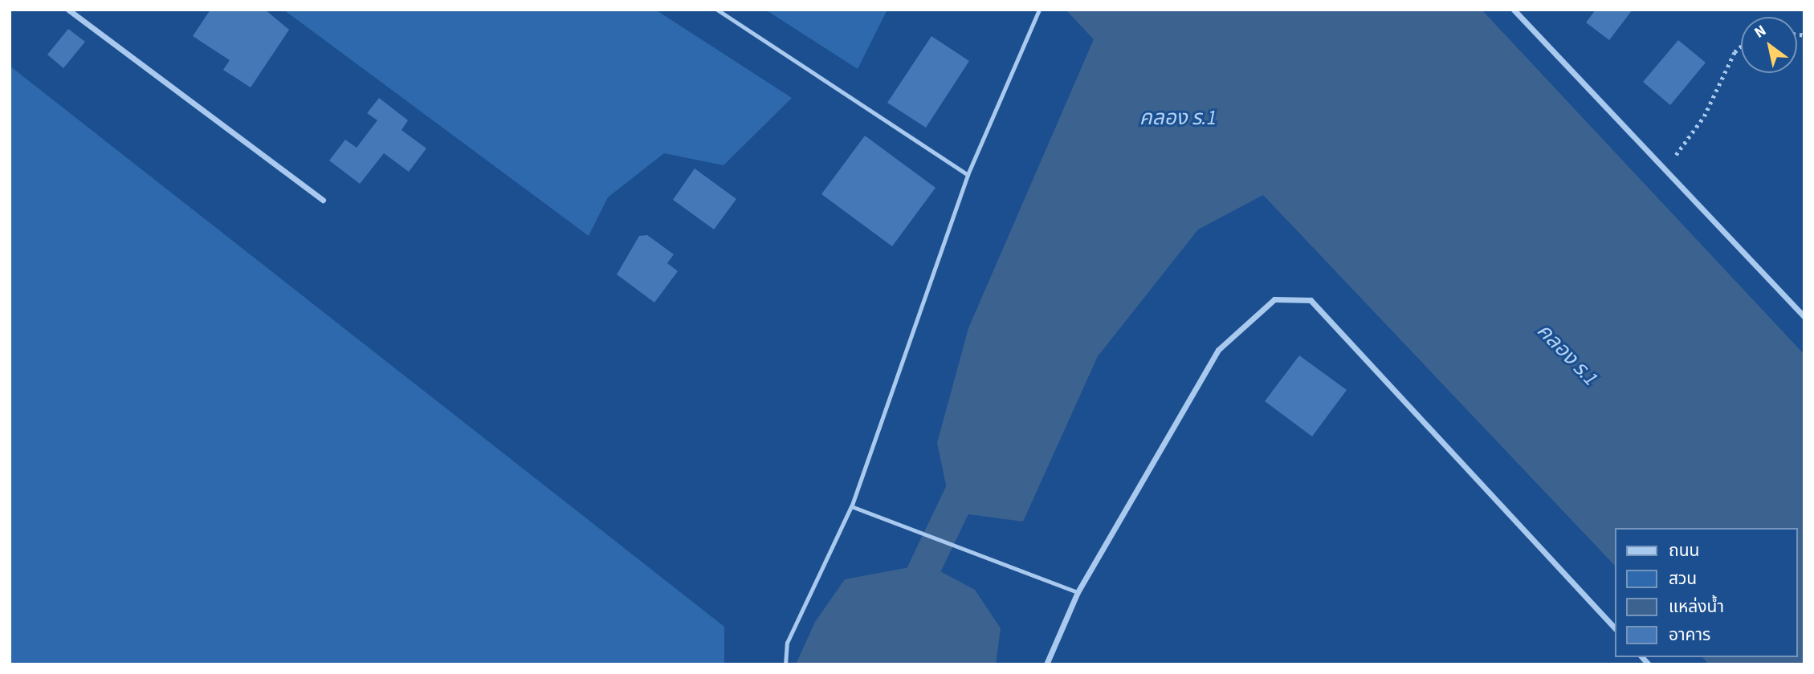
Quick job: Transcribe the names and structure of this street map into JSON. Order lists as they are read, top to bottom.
{
  "water": ["คลอง ร.1"],
  "legend": [
    "ถนน",
    "สวน",
    "แหล่งน้ำ",
    "อาคาร"
  ],
  "north": "top left"
}
